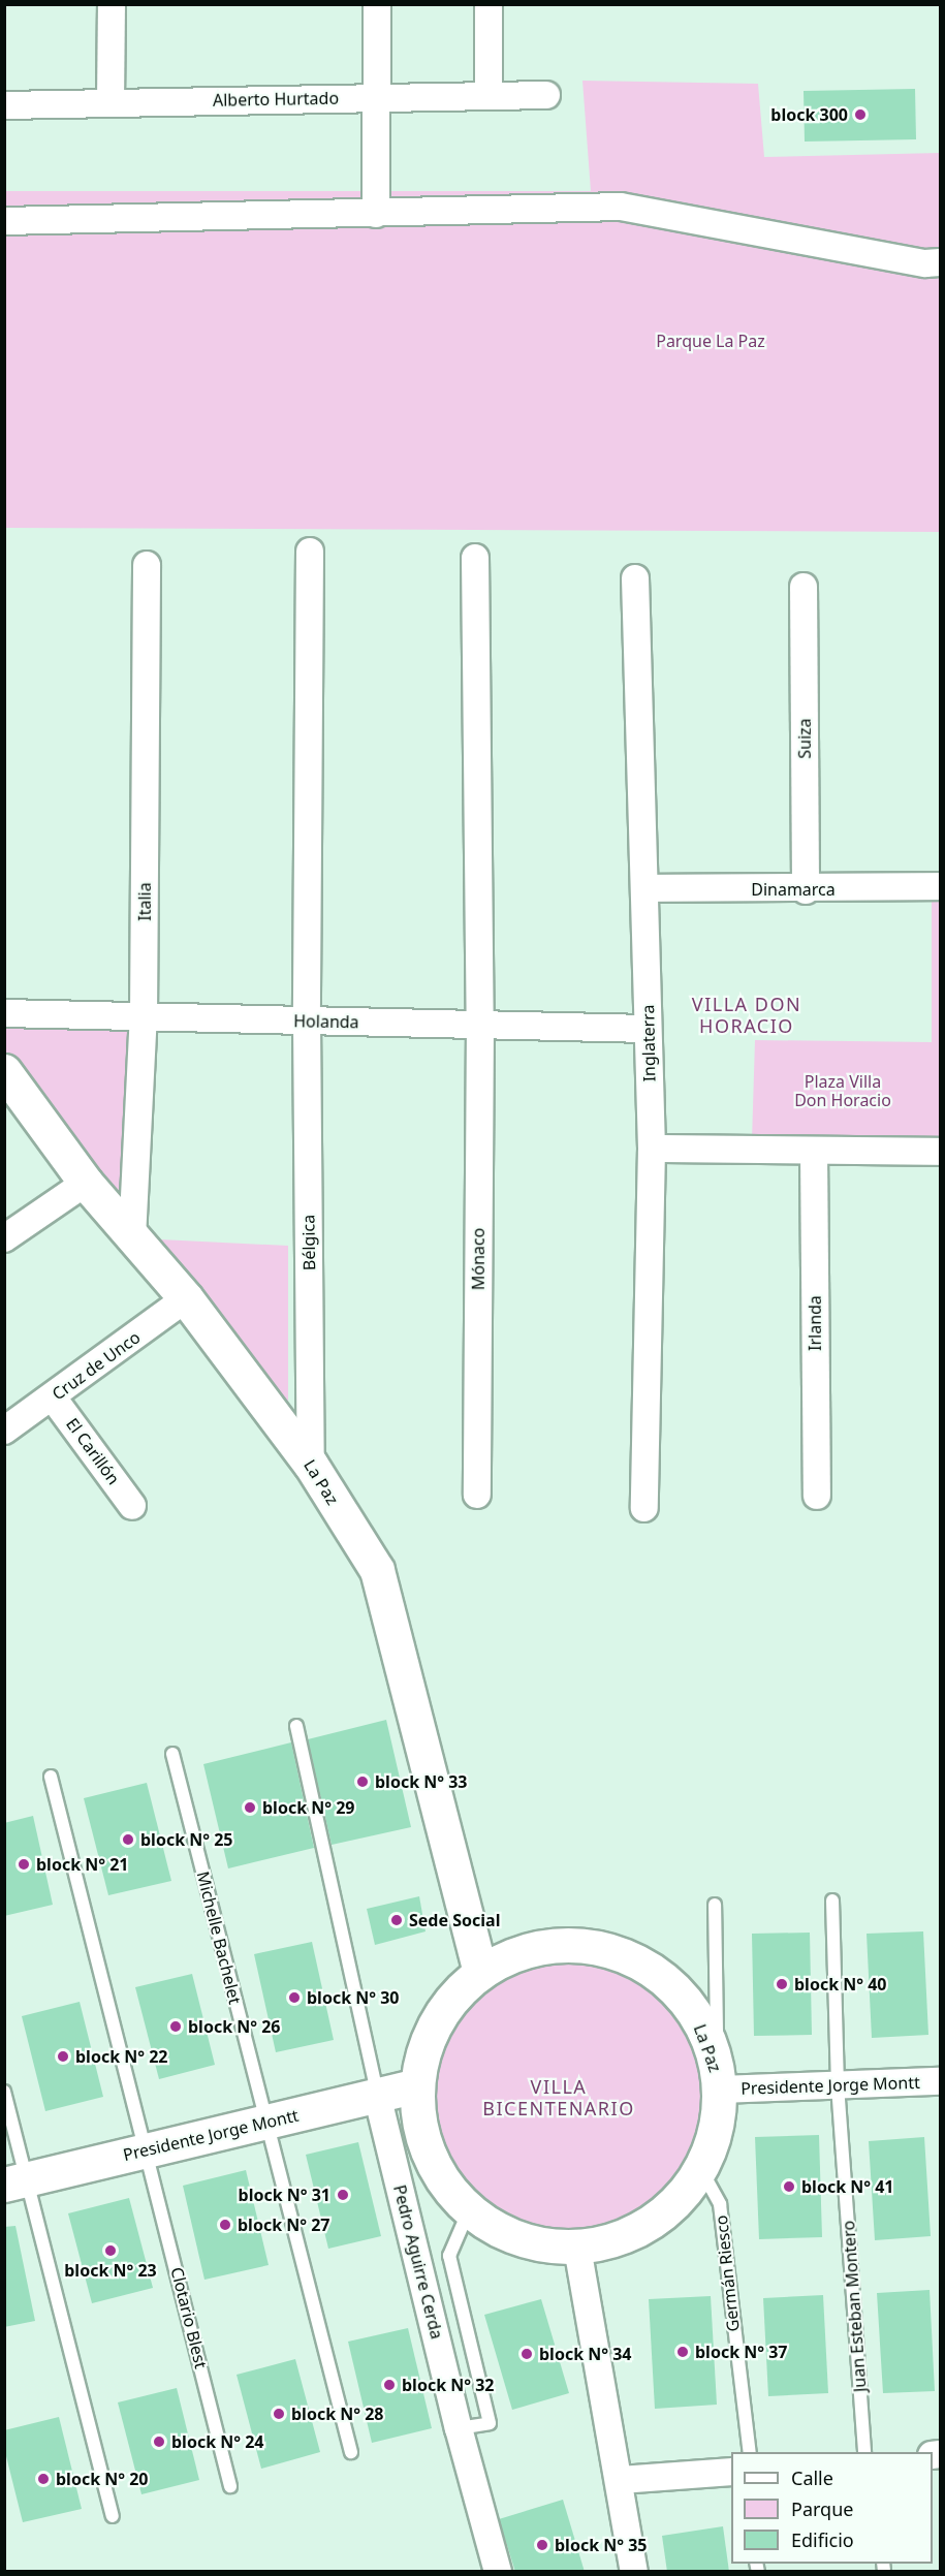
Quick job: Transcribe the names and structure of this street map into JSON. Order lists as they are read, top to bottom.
{
  "streets": {
    "street": [
      "Alberto Hurtado",
      "Suiza",
      "Dinamarca",
      "Italia",
      "Holanda",
      "Inglaterra",
      "Bélgica",
      "Mónaco",
      "Irlanda",
      "Cruz de Unco",
      "El Carillón",
      "La Paz",
      "Presidente Jorge Montt",
      "Pedro Aguirre Cerda"
    ],
    "lane": [
      "Michelle Bachelet",
      "Germán Riesco",
      "Juan Esteban Montero",
      "Clotario Blest"
    ]
  },
  "crossings": [
    ["Suiza", "Dinamarca"],
    ["Dinamarca", "Inglaterra"],
    ["Italia", "Holanda"],
    ["Italia", "La Paz"],
    ["Holanda", "Inglaterra"],
    ["Holanda", "Bélgica"],
    ["Holanda", "Mónaco"],
    ["Bélgica", "La Paz"],
    ["Cruz de Unco", "El Carillón"],
    ["Cruz de Unco", "La Paz"],
    ["La Paz", "Presidente Jorge Montt"],
    ["La Paz", "Germán Riesco"],
    ["Michelle Bachelet", "Presidente Jorge Montt"],
    ["Presidente Jorge Montt", "Pedro Aguirre Cerda"],
    ["Presidente Jorge Montt", "Juan Esteban Montero"],
    ["Presidente Jorge Montt", "Clotario Blest"]
  ],
  "districts": ["VILLA DON HORACIO", "VILLA BICENTENARIO"],
  "parks": ["Parque La Paz", "Plaza Villa Don Horacio"],
  "places": [
    "block 300",
    "block N° 33",
    "block N° 29",
    "block N° 25",
    "block N° 21",
    "Sede Social",
    "block N° 40",
    "block N° 30",
    "block N° 26",
    "block N° 22",
    "block N° 41",
    "block N° 31",
    "block N° 27",
    "block N° 23",
    "block N° 37",
    "block N° 34",
    "block N° 32",
    "block N° 28",
    "block N° 24",
    "block N° 20",
    "block N° 35"
  ],
  "legend": ["Calle", "Parque", "Edificio"]
}
